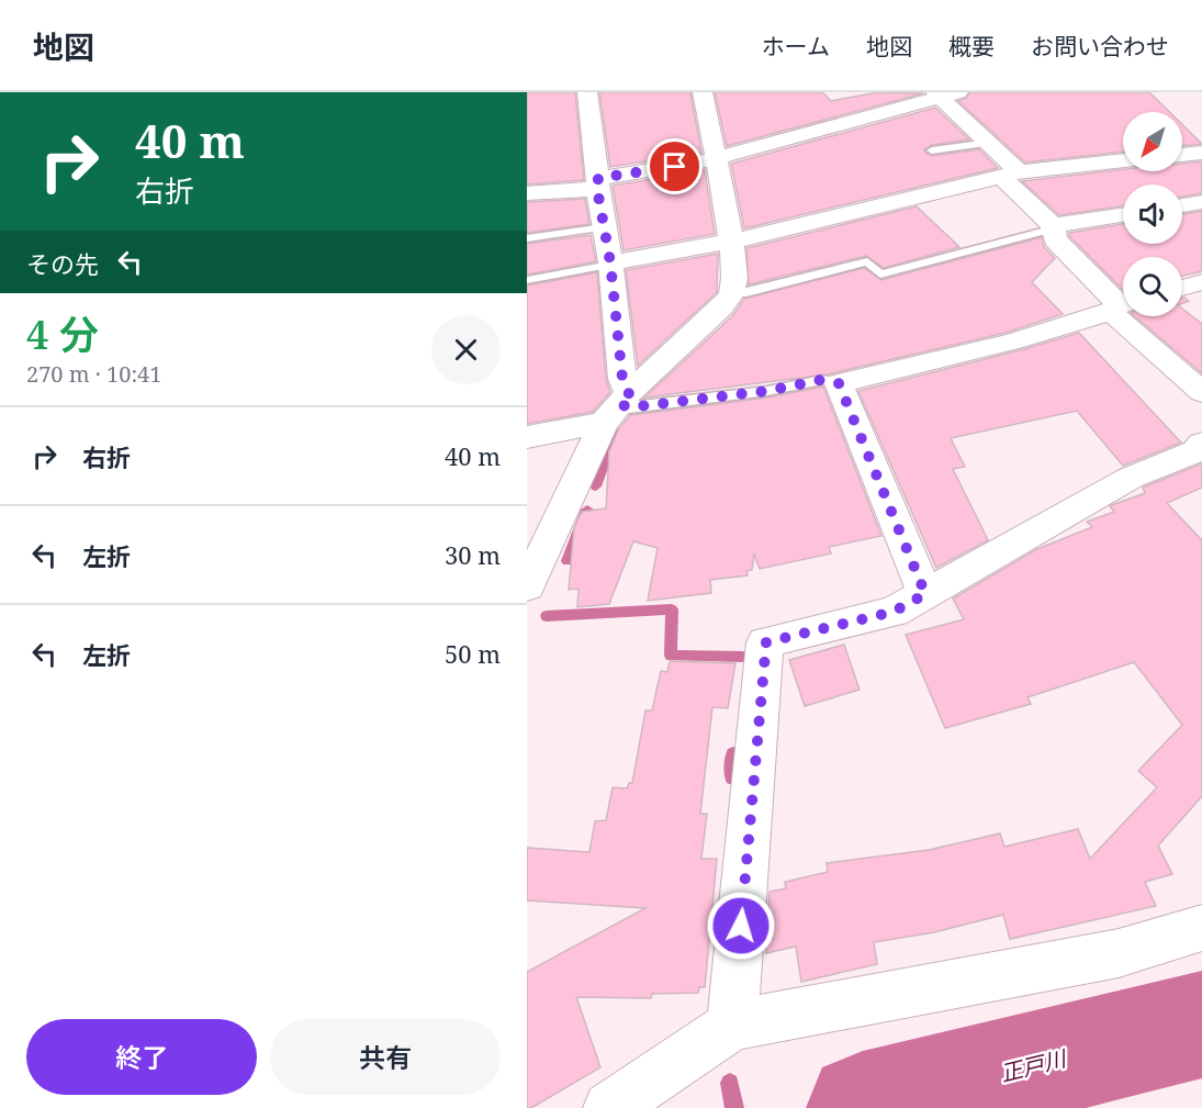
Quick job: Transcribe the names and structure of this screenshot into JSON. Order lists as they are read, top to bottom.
{
  "water": ["正戸川"],
  "north": "bottom left",
  "page": {
    "header": "地図",
    "nav": [
      "ホーム",
      "地図",
      "概要",
      "お問い合わせ"
    ],
    "turn": ["40 m", "右折"],
    "then": "その先",
    "heading": ["4 分", "270 m · 10:41"],
    "list": [
      {
        "name": "右折",
        "value": "40 m"
      },
      {
        "name": "左折",
        "value": "30 m"
      },
      {
        "name": "左折",
        "value": "50 m"
      }
    ],
    "buttons": ["終了", "共有"]
  }
}
